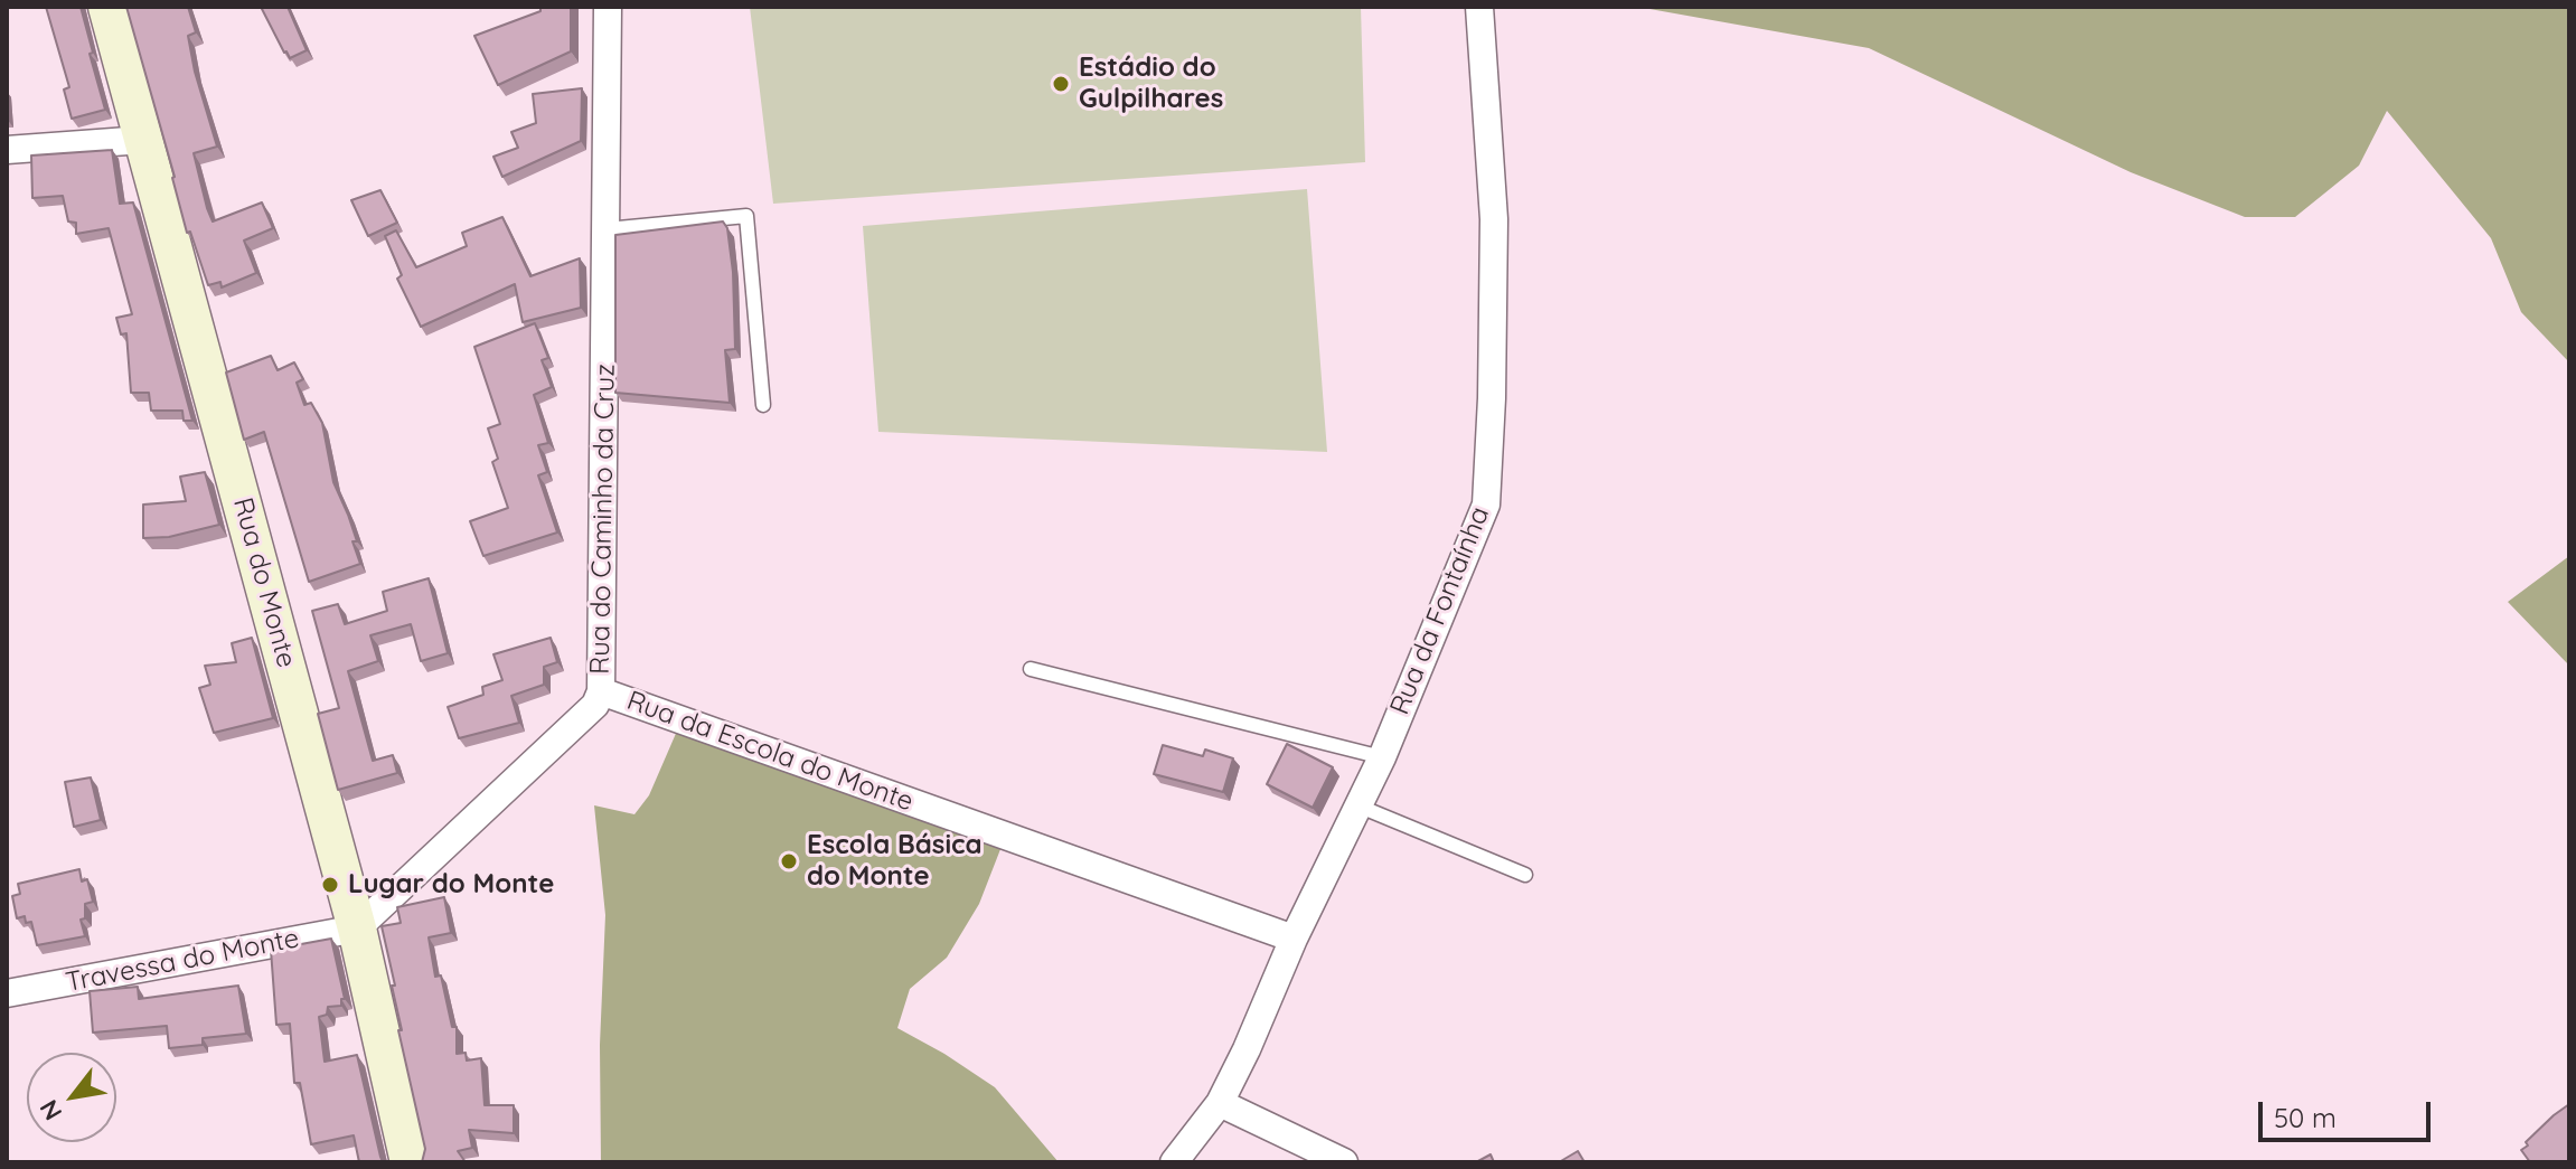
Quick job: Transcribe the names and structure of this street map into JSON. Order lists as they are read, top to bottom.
{
  "streets": {
    "street": [
      "Rua do Caminho da Cruz",
      "Rua do Monte",
      "Rua da Fontaínha",
      "Rua da Escola do Monte",
      "Travessa do Monte"
    ]
  },
  "crossings": [
    ["Rua do Caminho da Cruz", "Rua do Monte"],
    ["Rua do Caminho da Cruz", "Rua da Escola do Monte"],
    ["Rua do Caminho da Cruz", "Travessa do Monte"],
    ["Rua do Monte", "Travessa do Monte"],
    ["Rua da Fontaínha", "Rua da Escola do Monte"]
  ],
  "places": ["Estádio do Gulpilhares", "Escola Básica do Monte", "Lugar do Monte"],
  "scale_bar": "50 m",
  "north": "bottom left"
}
